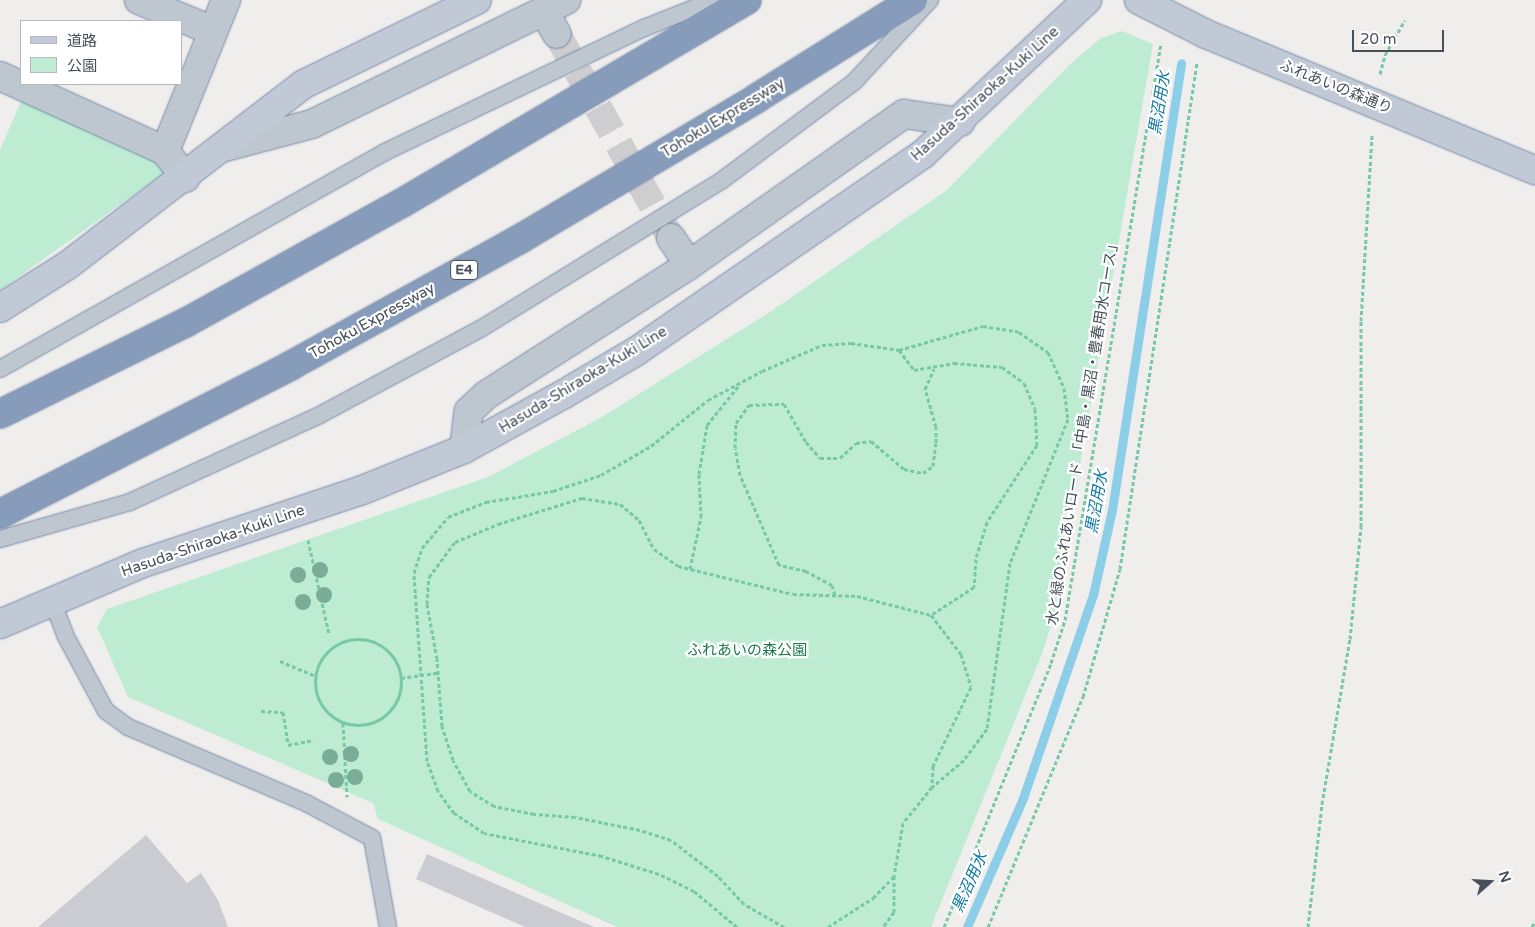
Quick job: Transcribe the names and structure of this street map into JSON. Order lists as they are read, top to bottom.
{
  "streets": {
    "highway": ["Tohoku Expressway", "E4"],
    "main road": ["ふれあいの森通り", "Hasuda-Shiraoka-Kuki Line"],
    "path": ["水と緑のふれあいロード 「中島・黒沼・豊春用水コース」"]
  },
  "water": ["黒沼用水"],
  "parks": ["ふれあいの森公園"],
  "legend": ["道路", "公園"],
  "scale_bar": "20 m",
  "north": "right"
}
